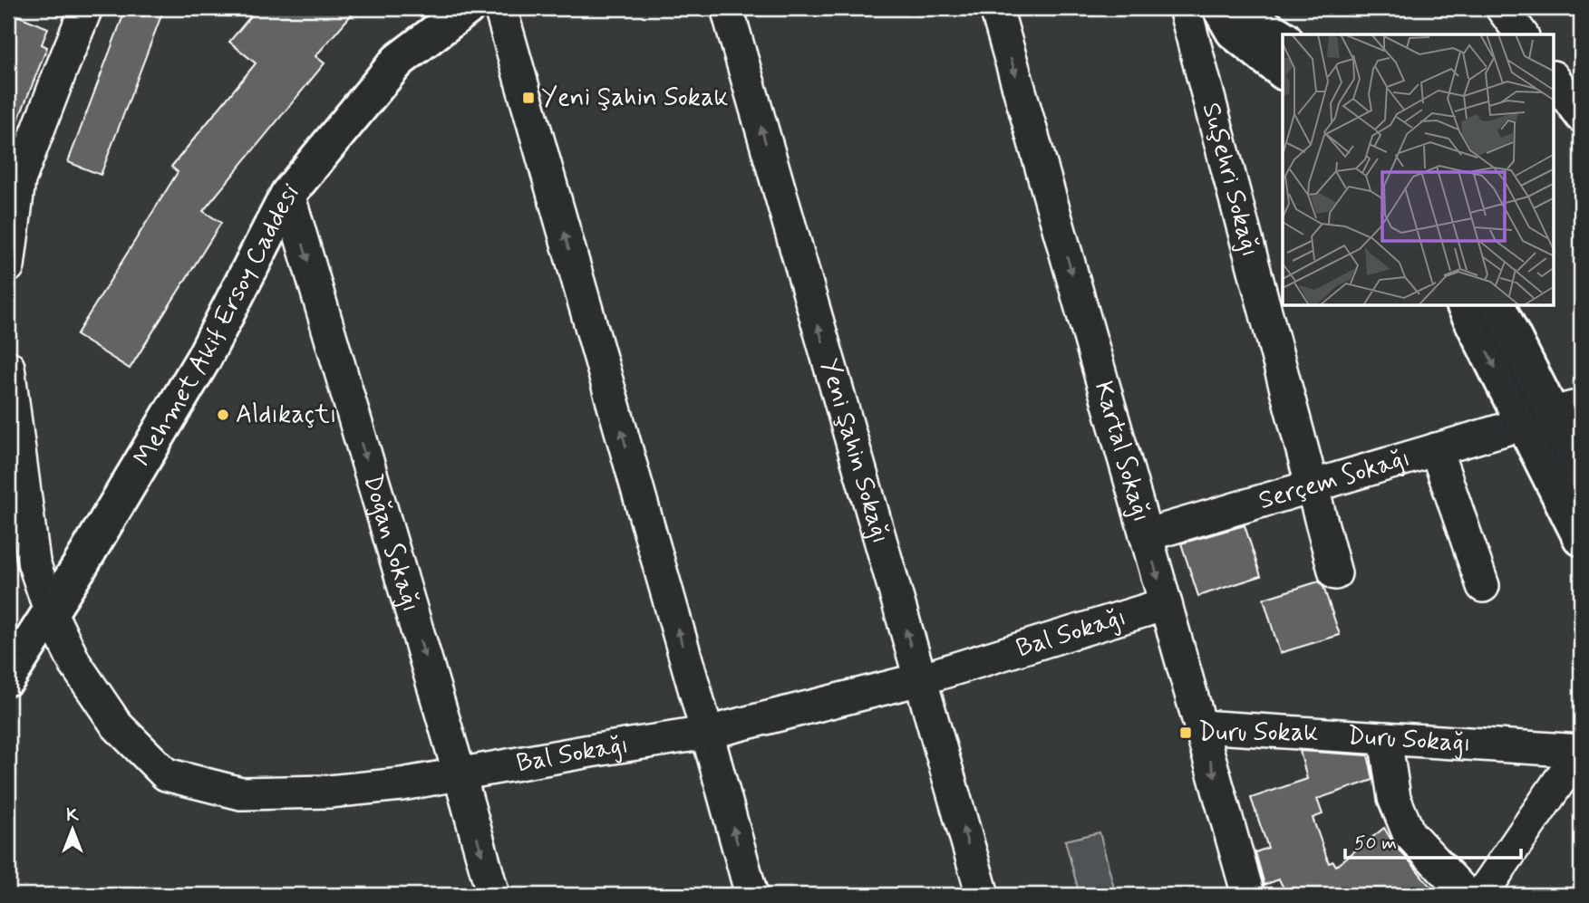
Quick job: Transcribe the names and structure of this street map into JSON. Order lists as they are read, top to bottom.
{
  "streets": {
    "main road": ["Mehmet Akif Ersoy Caddesi"],
    "street": [
      "Suşehri Sokağı",
      "Yeni Şahin Sokağı",
      "Kartal Sokağı",
      "Serçem Sokağı",
      "Doğan Sokağı",
      "Bal Sokağı",
      "Duru Sokağı"
    ]
  },
  "crossings": [
    ["Suşehri Sokağı", "Serçem Sokağı"],
    ["Mehmet Akif Ersoy Caddesi", "Doğan Sokağı"],
    ["Mehmet Akif Ersoy Caddesi", "Bal Sokağı"],
    ["Yeni Şahin Sokağı", "Bal Sokağı"],
    ["Kartal Sokağı", "Serçem Sokağı"],
    ["Kartal Sokağı", "Bal Sokağı"],
    ["Kartal Sokağı", "Duru Sokağı"],
    ["Doğan Sokağı", "Bal Sokağı"]
  ],
  "one_way": ["Kartal Sokağı"],
  "places": {
    "transit": ["Yeni Şahin Sokak", "Duru Sokak"],
    "other": ["Aldıkaçtı"]
  },
  "scale_bar": "50 m",
  "north": "top"
}
